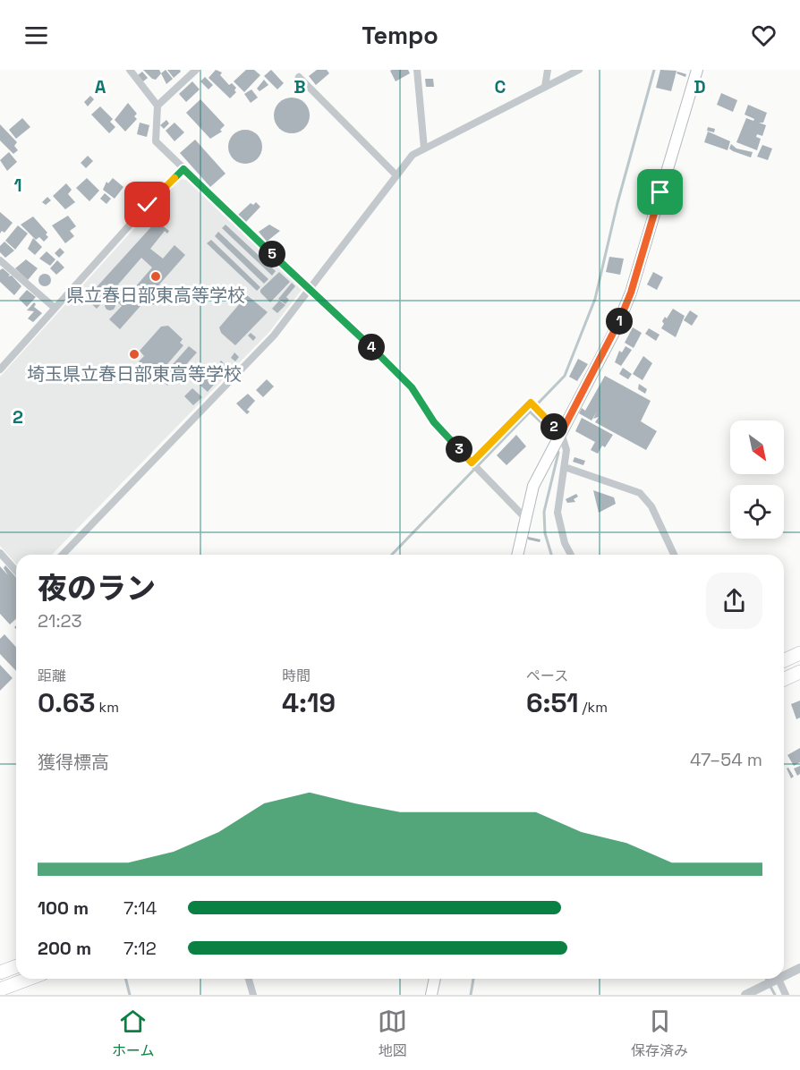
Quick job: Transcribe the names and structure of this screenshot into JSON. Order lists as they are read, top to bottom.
{
  "places": ["県立春日部東高等学校", "埼玉県立春日部東高等学校"],
  "north": "bottom right",
  "page": {
    "header": "Tempo",
    "pins": [
      "5",
      "1",
      "4",
      "2",
      "3"
    ],
    "heading": ["夜のラン", "21:23"],
    "stats": [
      ["距離", "0.63 km"],
      ["時間", "4:19"],
      ["ペース", "6:51 /km"]
    ],
    "chart": ["獲得標高", "47–54 m"],
    "list": [
      {
        "name": "100 m",
        "note": "7:14"
      },
      {
        "name": "200 m",
        "note": "7:12"
      }
    ],
    "tabs": ["ホーム", "地図", "保存済み"]
  },
  "grid": {
    "columns": [
      "A",
      "B",
      "C",
      "D"
    ],
    "rows": ["1", "2"]
  }
}
